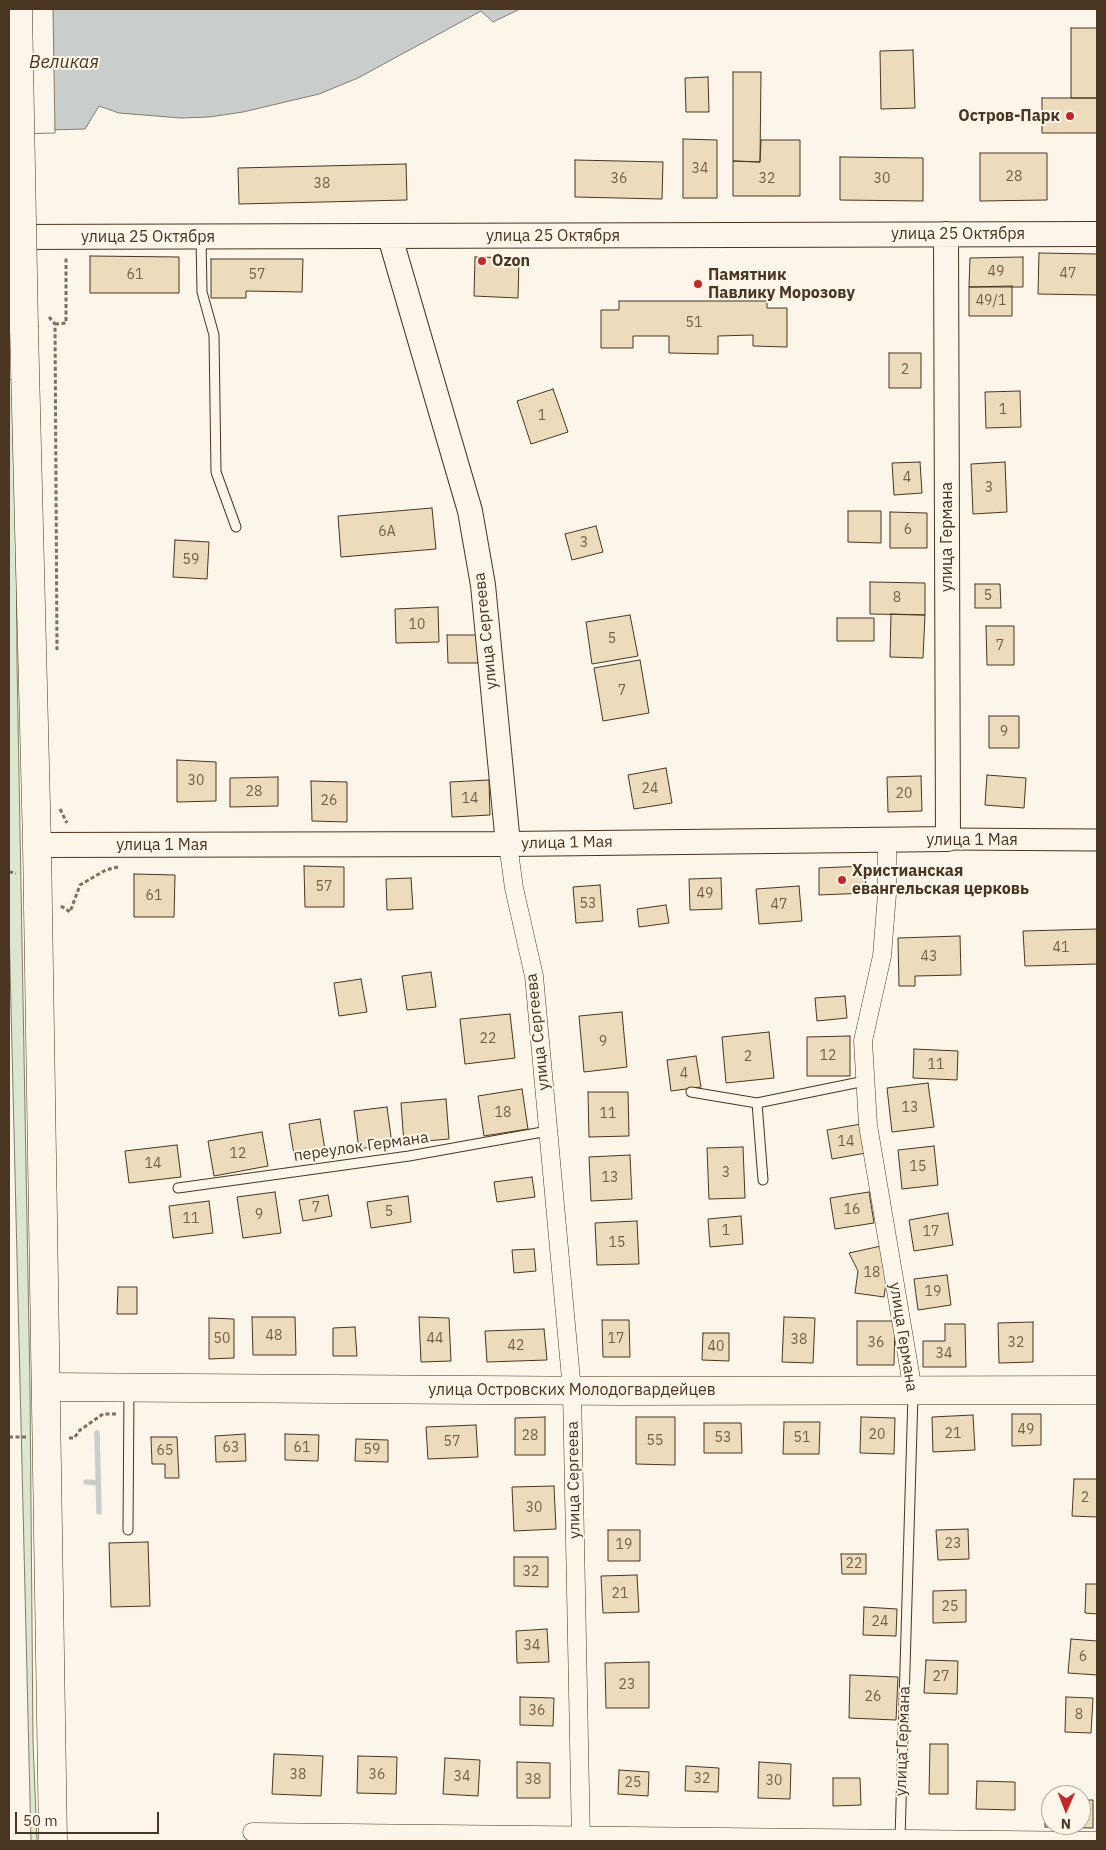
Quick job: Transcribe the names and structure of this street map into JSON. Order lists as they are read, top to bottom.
{
  "streets": {
    "main road": [
      "улица 25 Октября",
      "улица Германа",
      "улица Сергеева",
      "улица 1 Мая",
      "улица Островских Молодогвардейцев"
    ],
    "lane": ["переулок Германа"]
  },
  "crossings": [
    ["улица 25 Октября", "улица Германа"],
    ["улица 25 Октября", "улица Сергеева"],
    ["улица Германа", "улица 1 Мая"],
    ["улица Германа", "улица Островских Молодогвардейцев"],
    ["улица Сергеева", "улица 1 Мая"],
    ["улица Сергеева", "переулок Германа"],
    ["улица Сергеева", "улица Островских Молодогвардейцев"]
  ],
  "water": ["Великая"],
  "places": [
    "Остров-Парк",
    "Ozon",
    "Памятник Павлику Морозову",
    "Христианская евангельская церковь"
  ],
  "house_numbers": [
    "34",
    "28",
    "36",
    "32",
    "30",
    "38",
    "49",
    "47",
    "61",
    "57",
    "49/1",
    "51",
    "2",
    "1",
    "1",
    "4",
    "3",
    "6",
    "6А",
    "3",
    "59",
    "5",
    "8",
    "10",
    "5",
    "7",
    "7",
    "9",
    "30",
    "24",
    "28",
    "20",
    "14",
    "26",
    "57",
    "49",
    "61",
    "53",
    "47",
    "41",
    "43",
    "22",
    "9",
    "12",
    "2",
    "11",
    "4",
    "13",
    "18",
    "11",
    "14",
    "12",
    "14",
    "15",
    "3",
    "13",
    "7",
    "16",
    "5",
    "9",
    "11",
    "1",
    "17",
    "15",
    "18",
    "19",
    "48",
    "50",
    "44",
    "17",
    "38",
    "36",
    "32",
    "42",
    "40",
    "34",
    "49",
    "21",
    "20",
    "28",
    "53",
    "51",
    "55",
    "57",
    "63",
    "61",
    "59",
    "65",
    "2",
    "30",
    "23",
    "19",
    "22",
    "32",
    "21",
    "25",
    "24",
    "34",
    "6",
    "27",
    "23",
    "26",
    "36",
    "8",
    "38",
    "36",
    "34",
    "32",
    "38",
    "30",
    "25"
  ],
  "scale_bar": "50 m",
  "north": "bottom"
}
